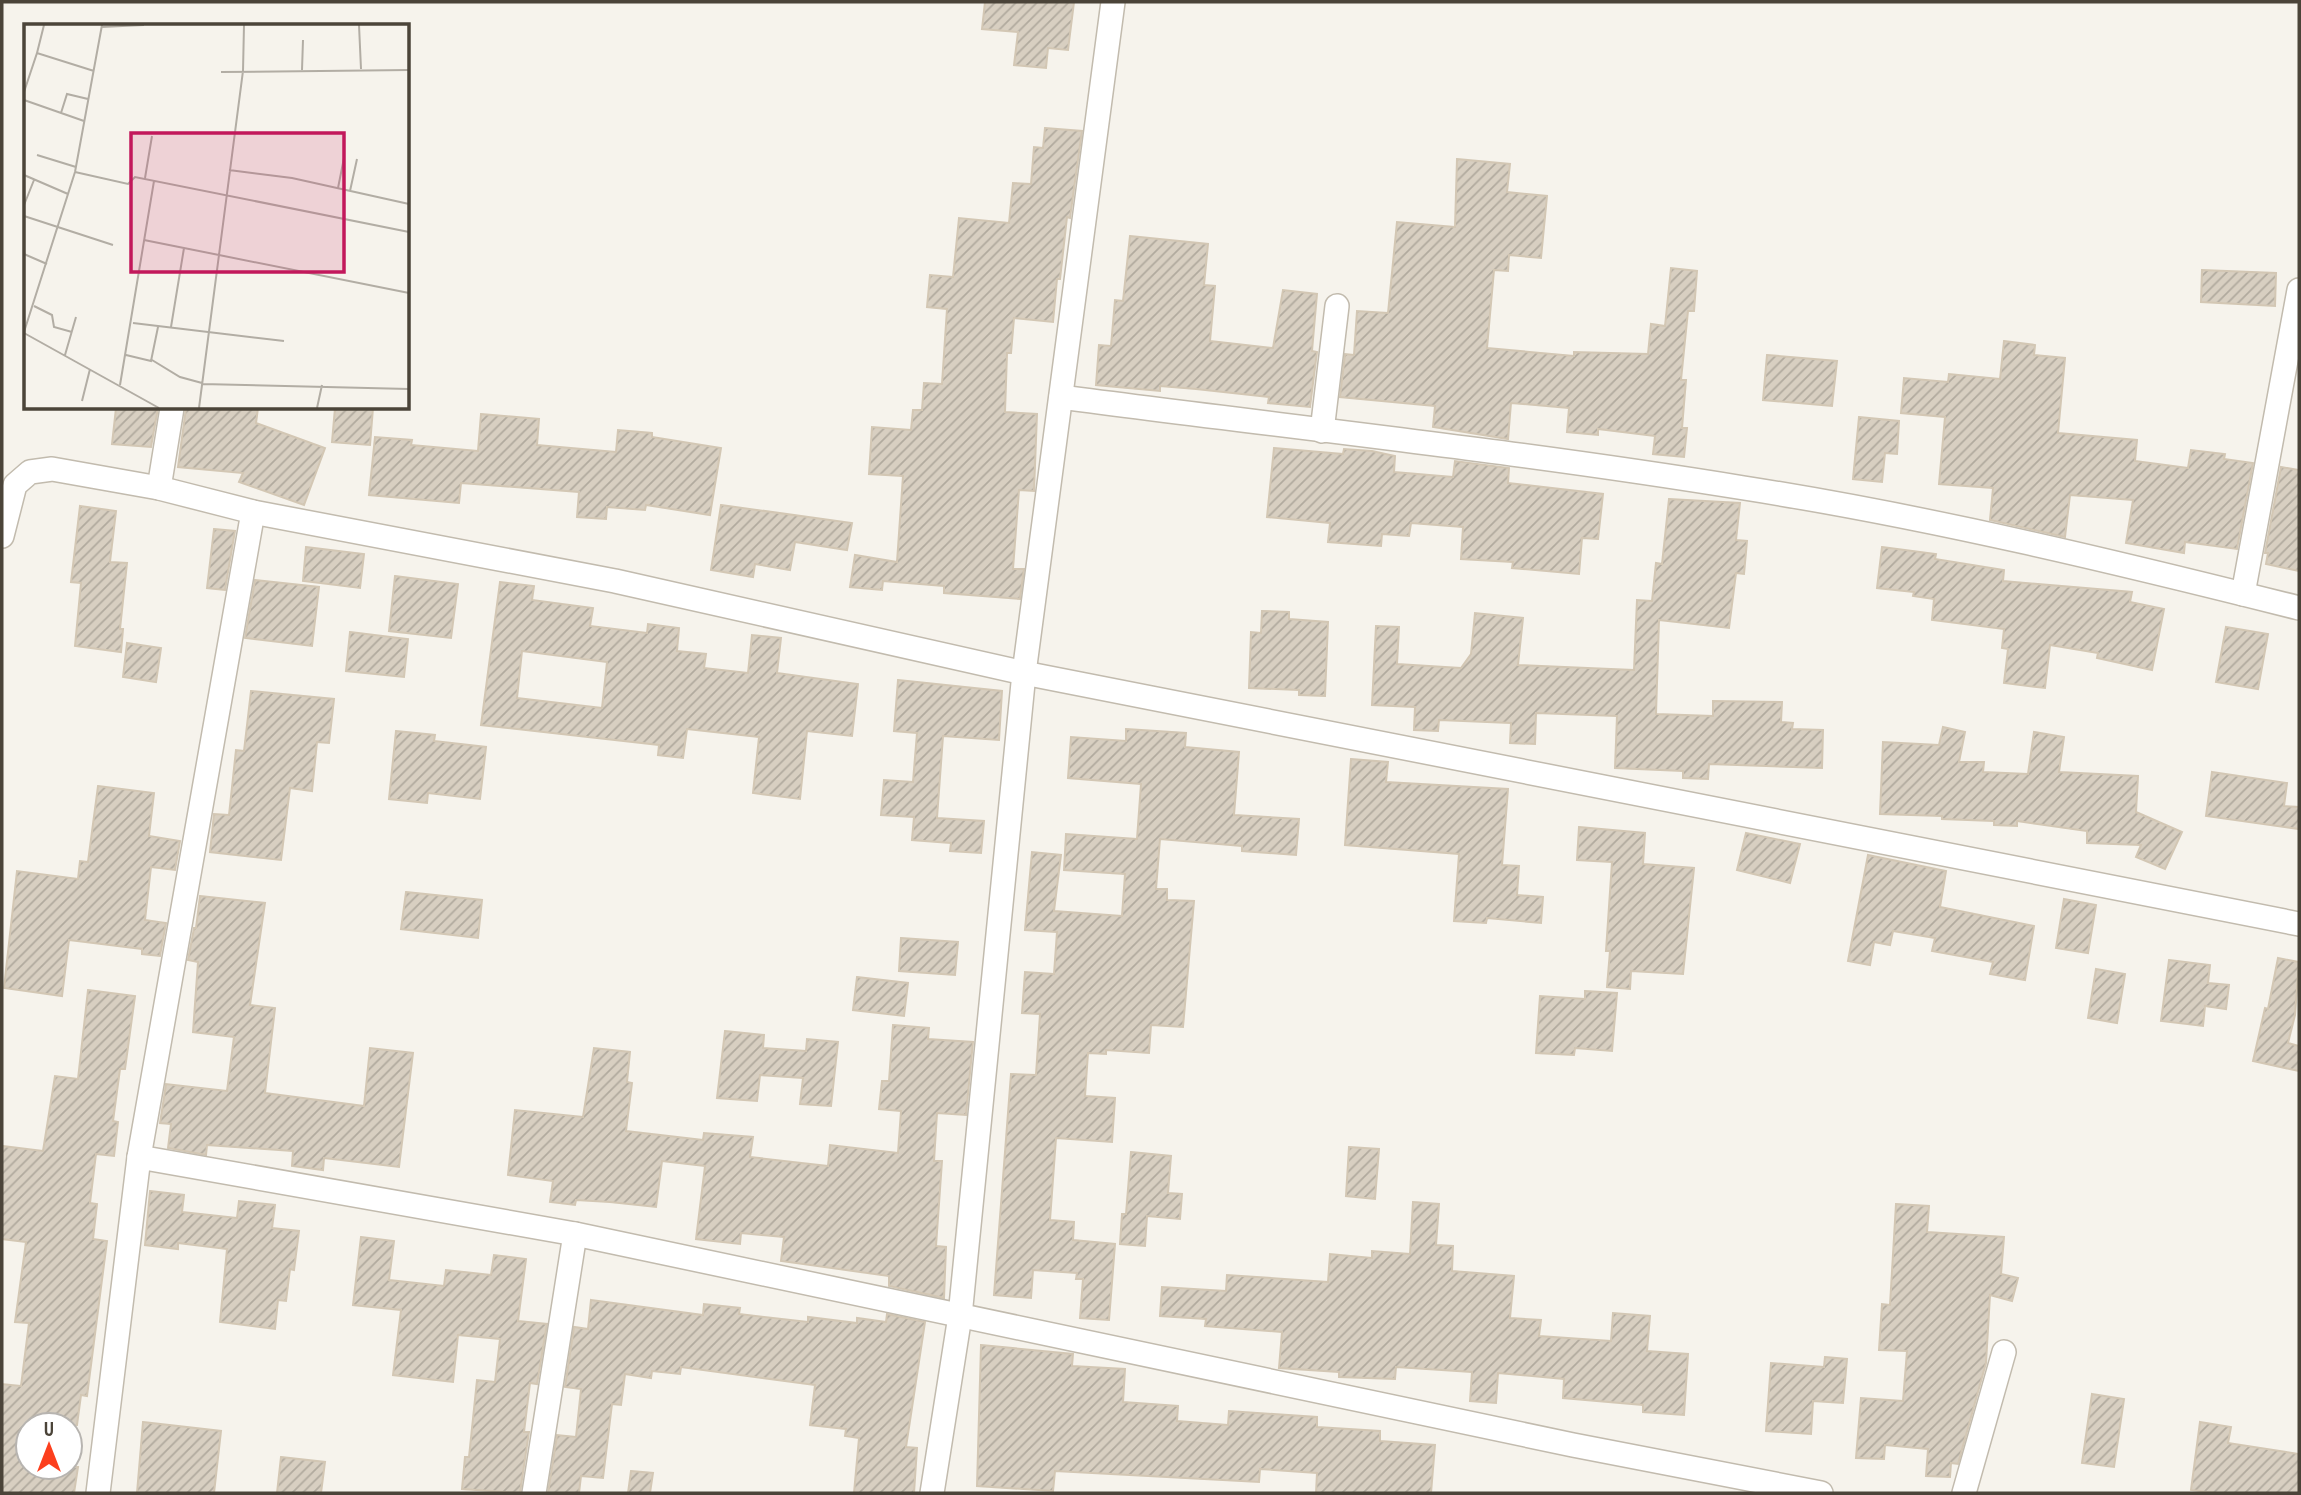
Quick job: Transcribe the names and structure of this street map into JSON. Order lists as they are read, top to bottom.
{
  "north": "top"
}
